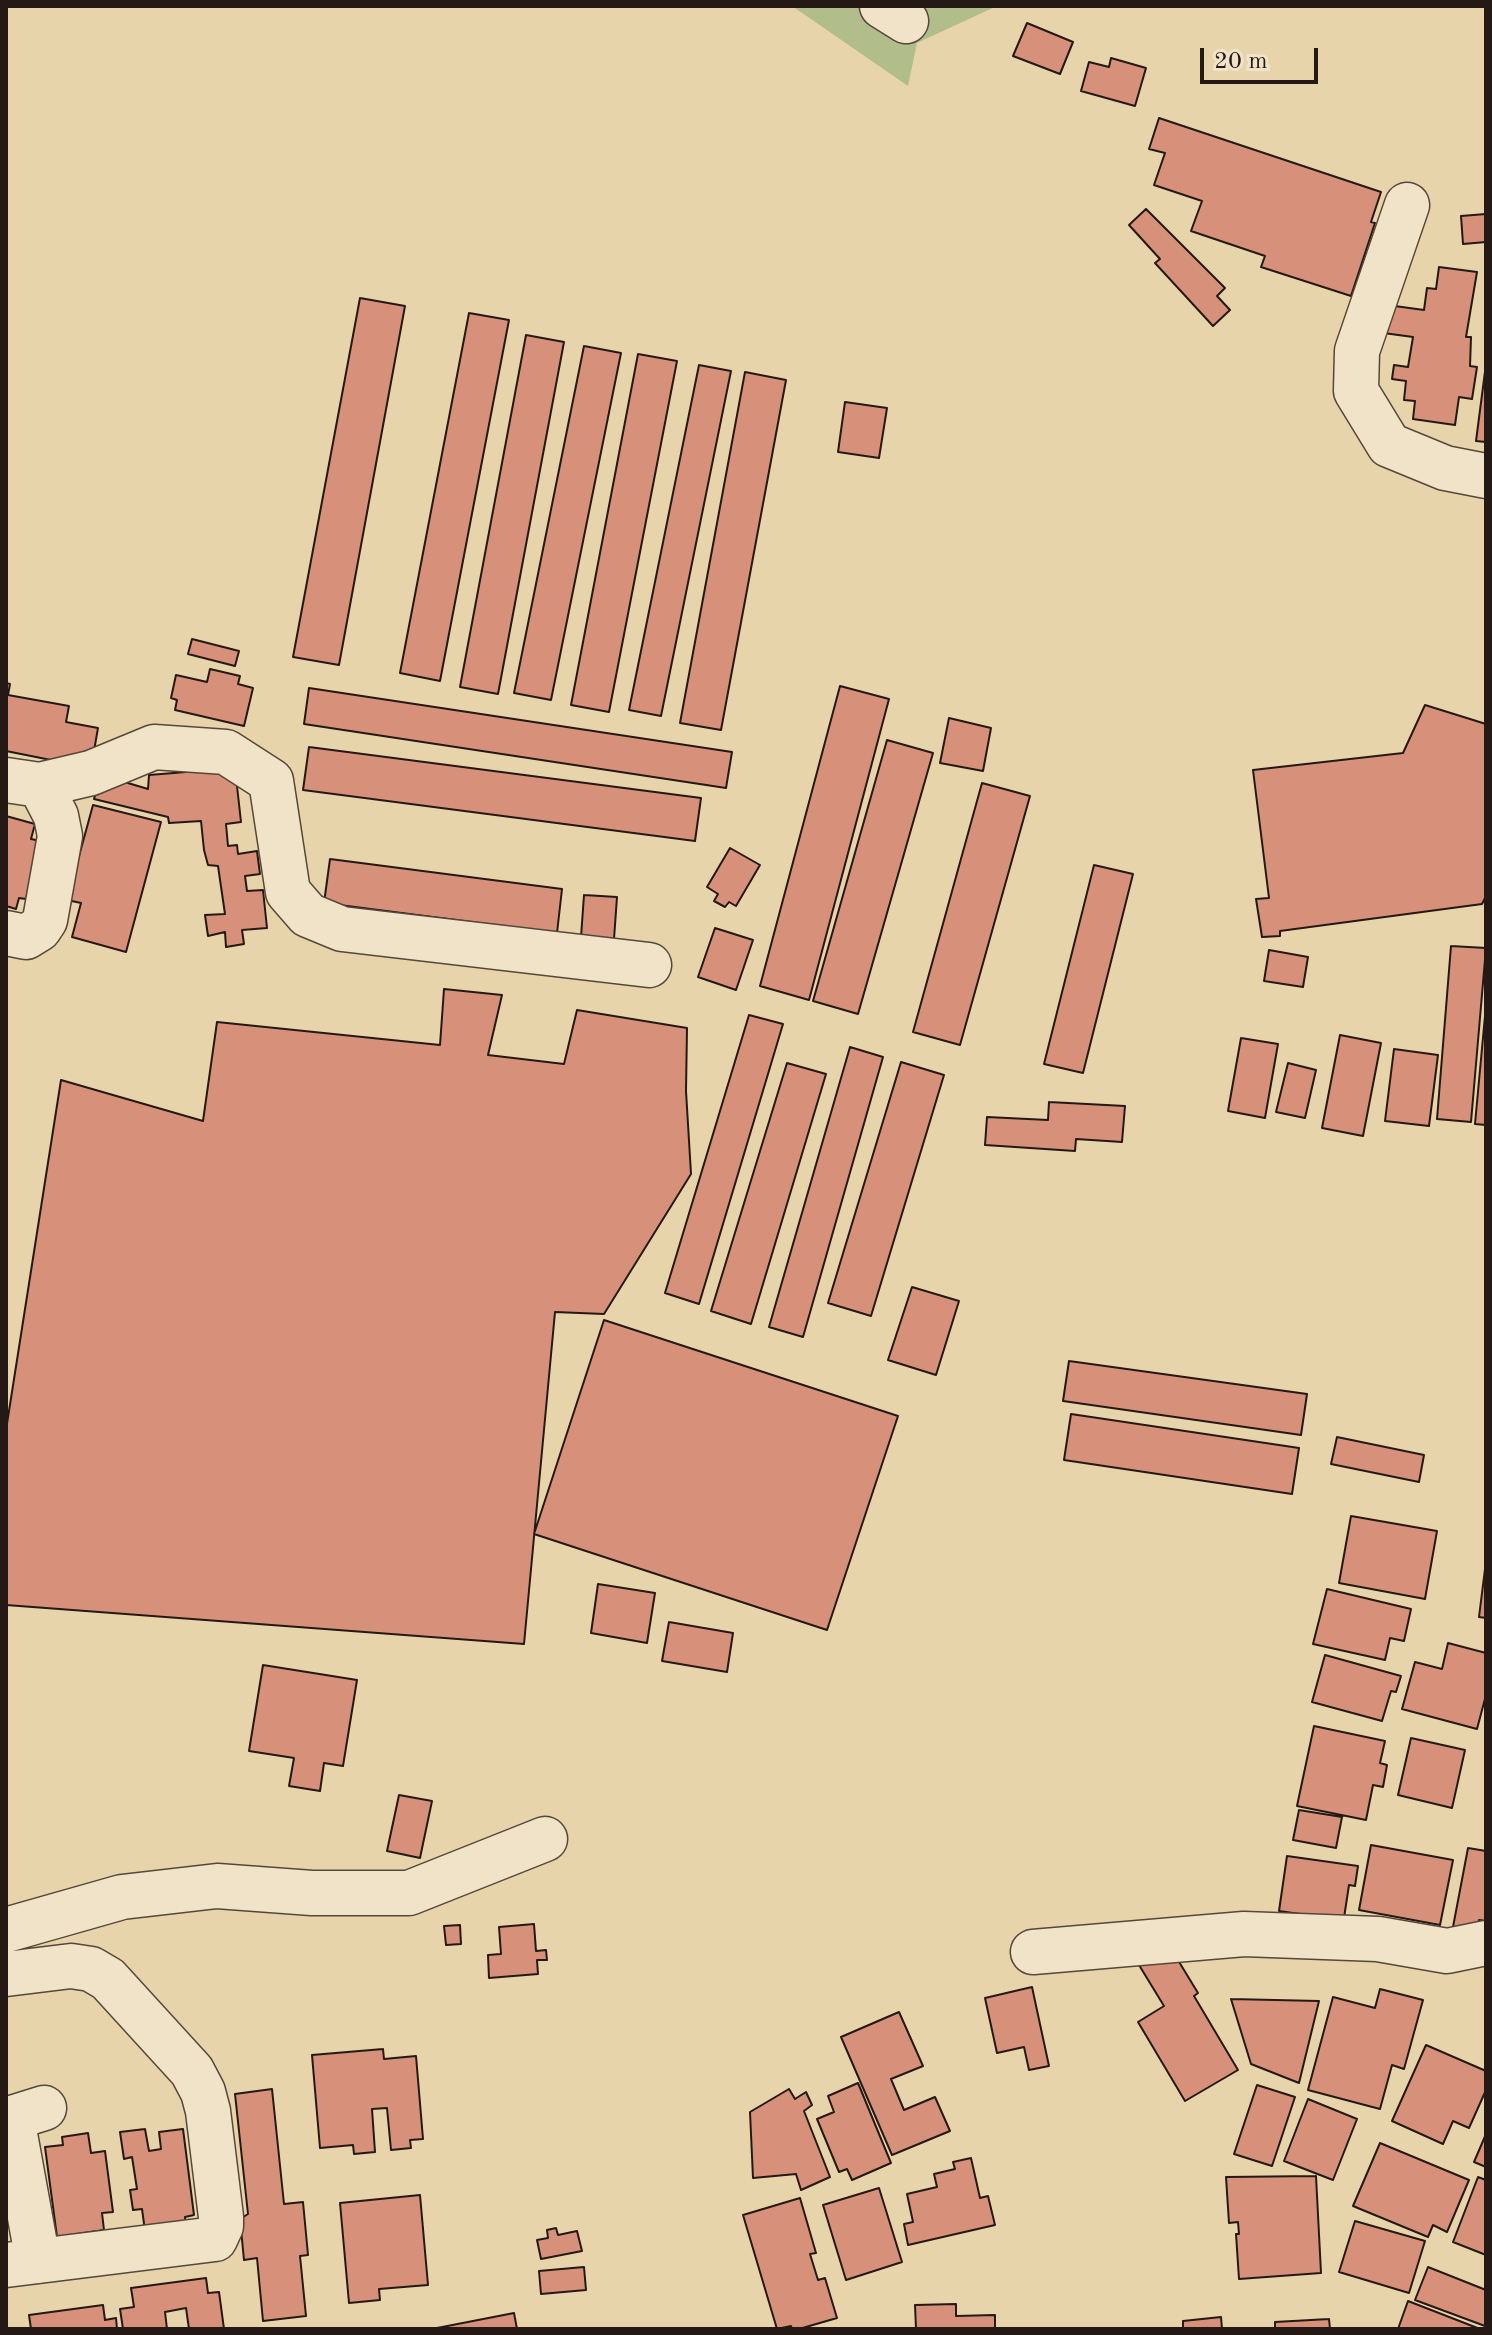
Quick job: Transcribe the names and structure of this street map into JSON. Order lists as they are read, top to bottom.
{
  "scale_bar": "20 m"
}
